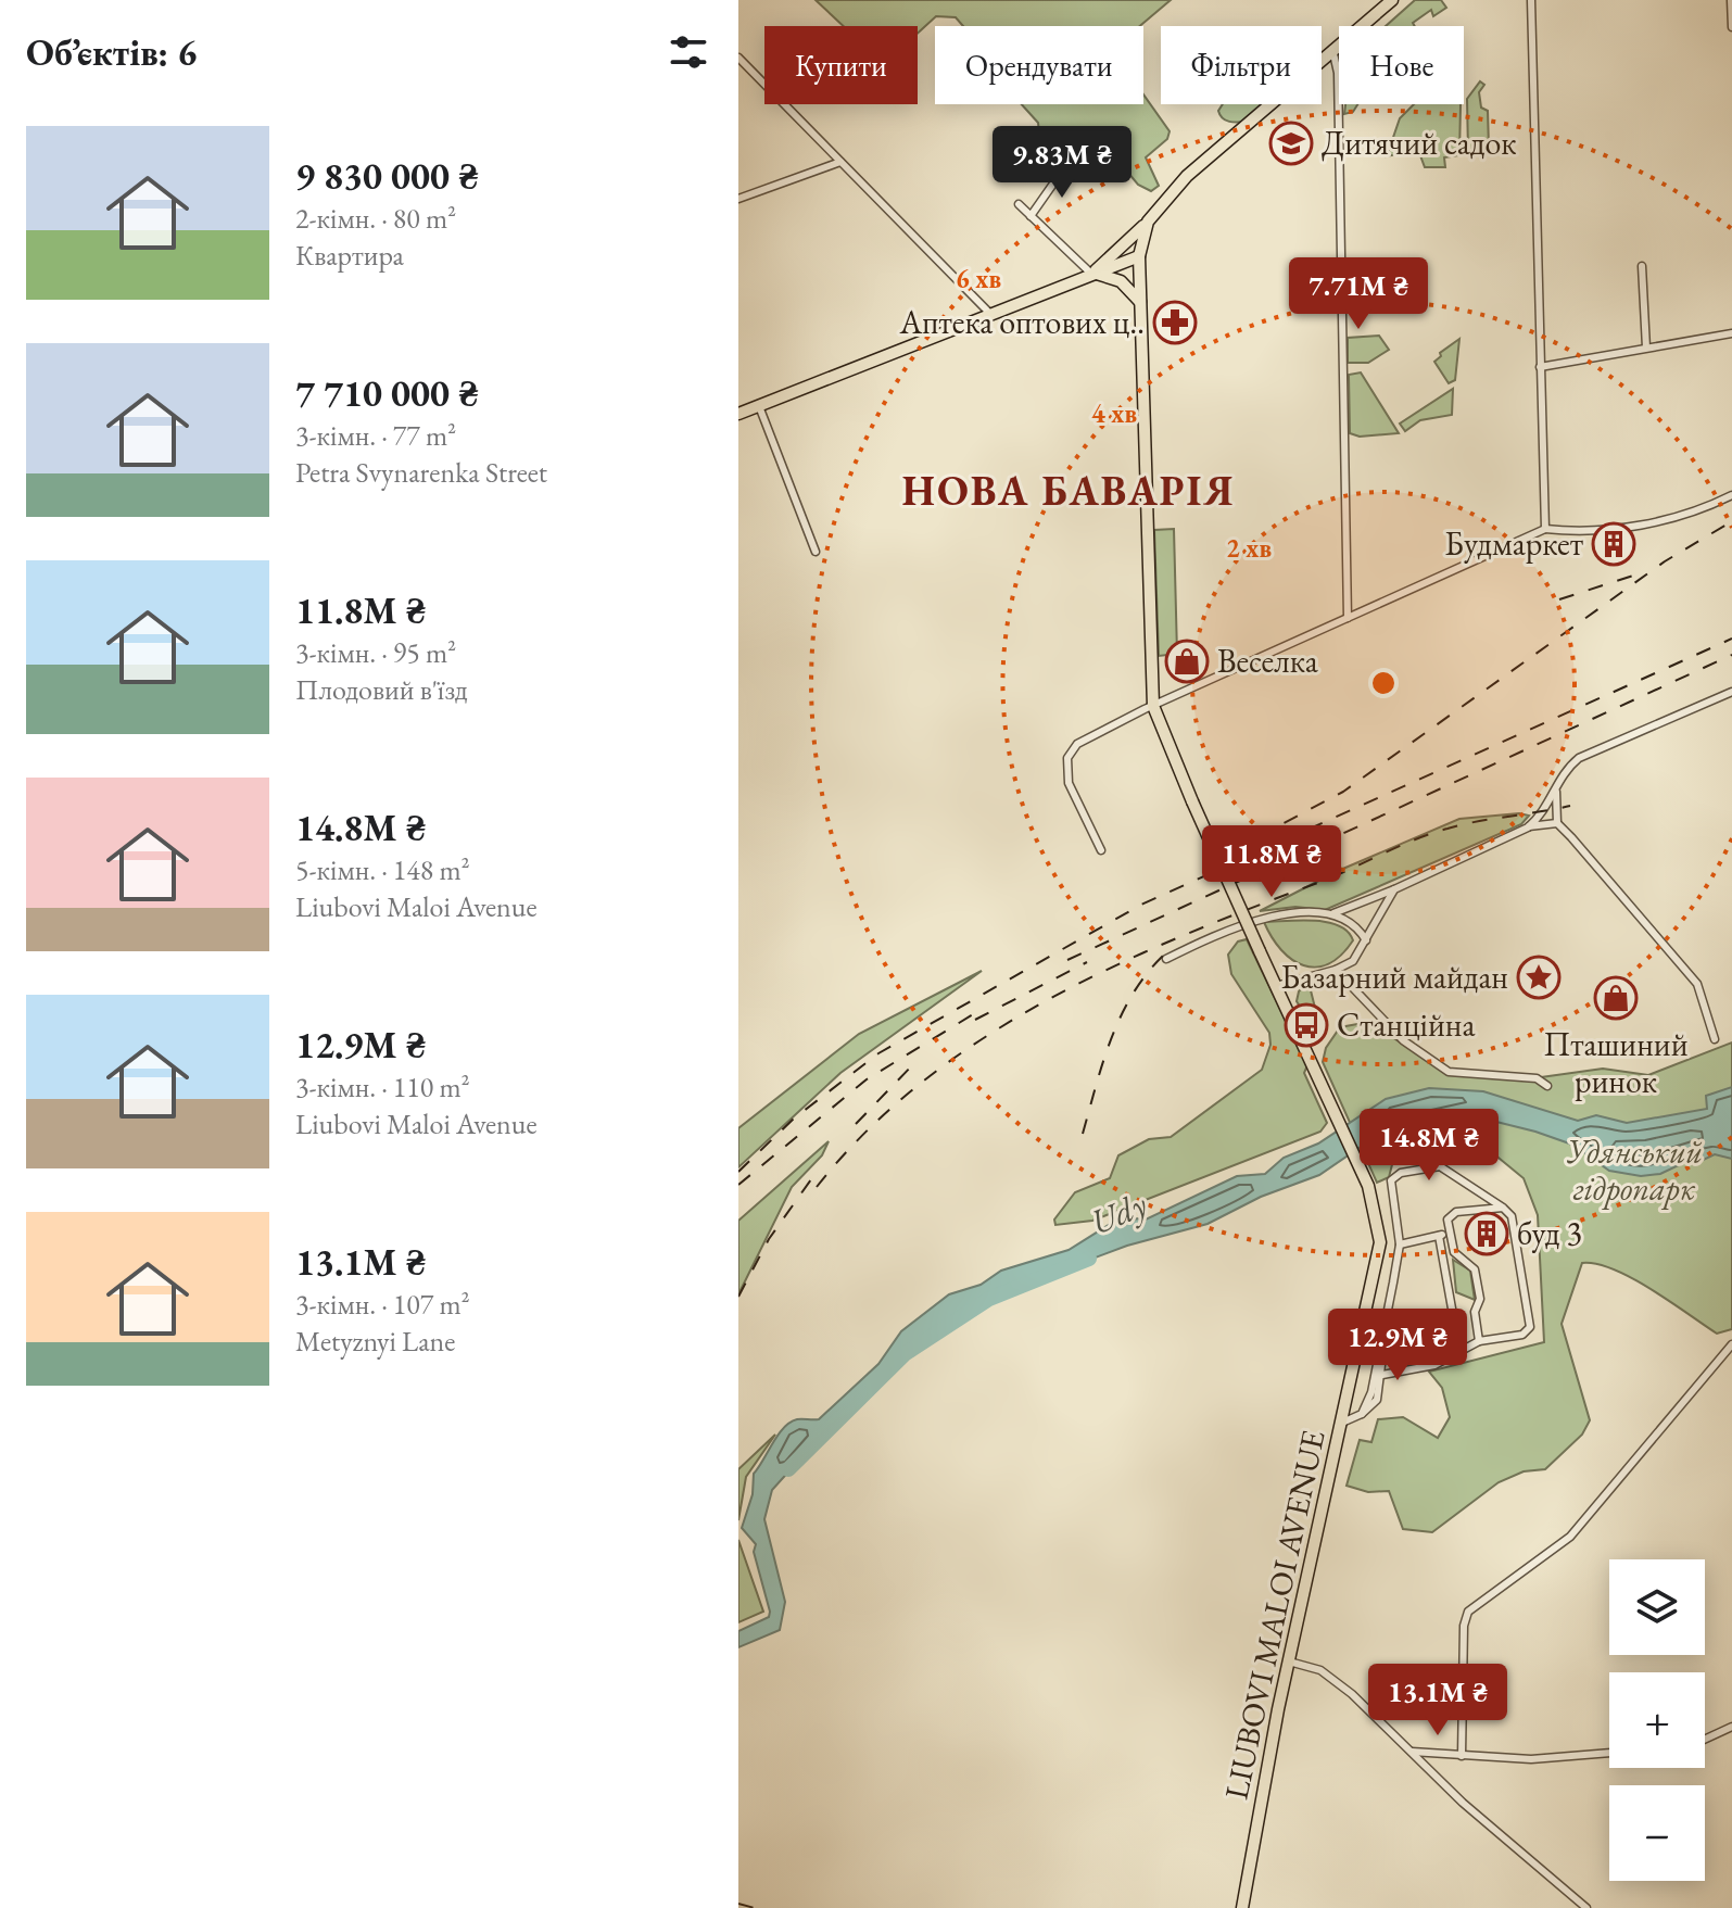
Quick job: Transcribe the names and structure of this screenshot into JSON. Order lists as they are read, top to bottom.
{
  "streets": {
    "main road": ["LIUBOVI MALOI AVENUE"]
  },
  "districts": ["НОВА БАВАРІЯ"],
  "water": ["Udy"],
  "parks": ["Удянський гідропарк"],
  "places": {
    "school or university": ["Дитячий садок"],
    "pharmacy": ["Аптека оптових ц‥"],
    "building": ["Будмаркет", "буд 3"],
    "shop": ["Веселка", "Пташиний ринок"],
    "place": ["Базарний майдан"],
    "bus stop": ["Станційна"]
  },
  "page": {
    "heading": "Об’єктів: 6",
    "chip": [
      "Купити",
      "Орендувати",
      "Фільтри",
      "Нове"
    ],
    "list": [
      {
        "name": "9 830 000 ₴",
        "note": "2-кімн. · 80 m² · Квартира"
      },
      {
        "name": "7 710 000 ₴",
        "note": "3-кімн. · 77 m² · Petra Svynarenka Street"
      },
      {
        "name": "11.8M ₴",
        "note": "3-кімн. · 95 m² · Плодовий в'їзд"
      },
      {
        "name": "14.8M ₴",
        "note": "5-кімн. · 148 m² · Liubovi Maloi Avenue"
      },
      {
        "name": "12.9M ₴",
        "note": "3-кімн. · 110 m² · Liubovi Maloi Avenue"
      },
      {
        "name": "13.1M ₴",
        "note": "3-кімн. · 107 m² · Metyznyi Lane"
      }
    ],
    "price": [
      "9.83M ₴",
      "7.71M ₴",
      "11.8M ₴",
      "14.8M ₴",
      "12.9M ₴",
      "13.1M ₴"
    ],
    "map_buttons": ["+", "−"]
  },
  "rings": ["6 хв", "4 хв", "2 хв"]
}
